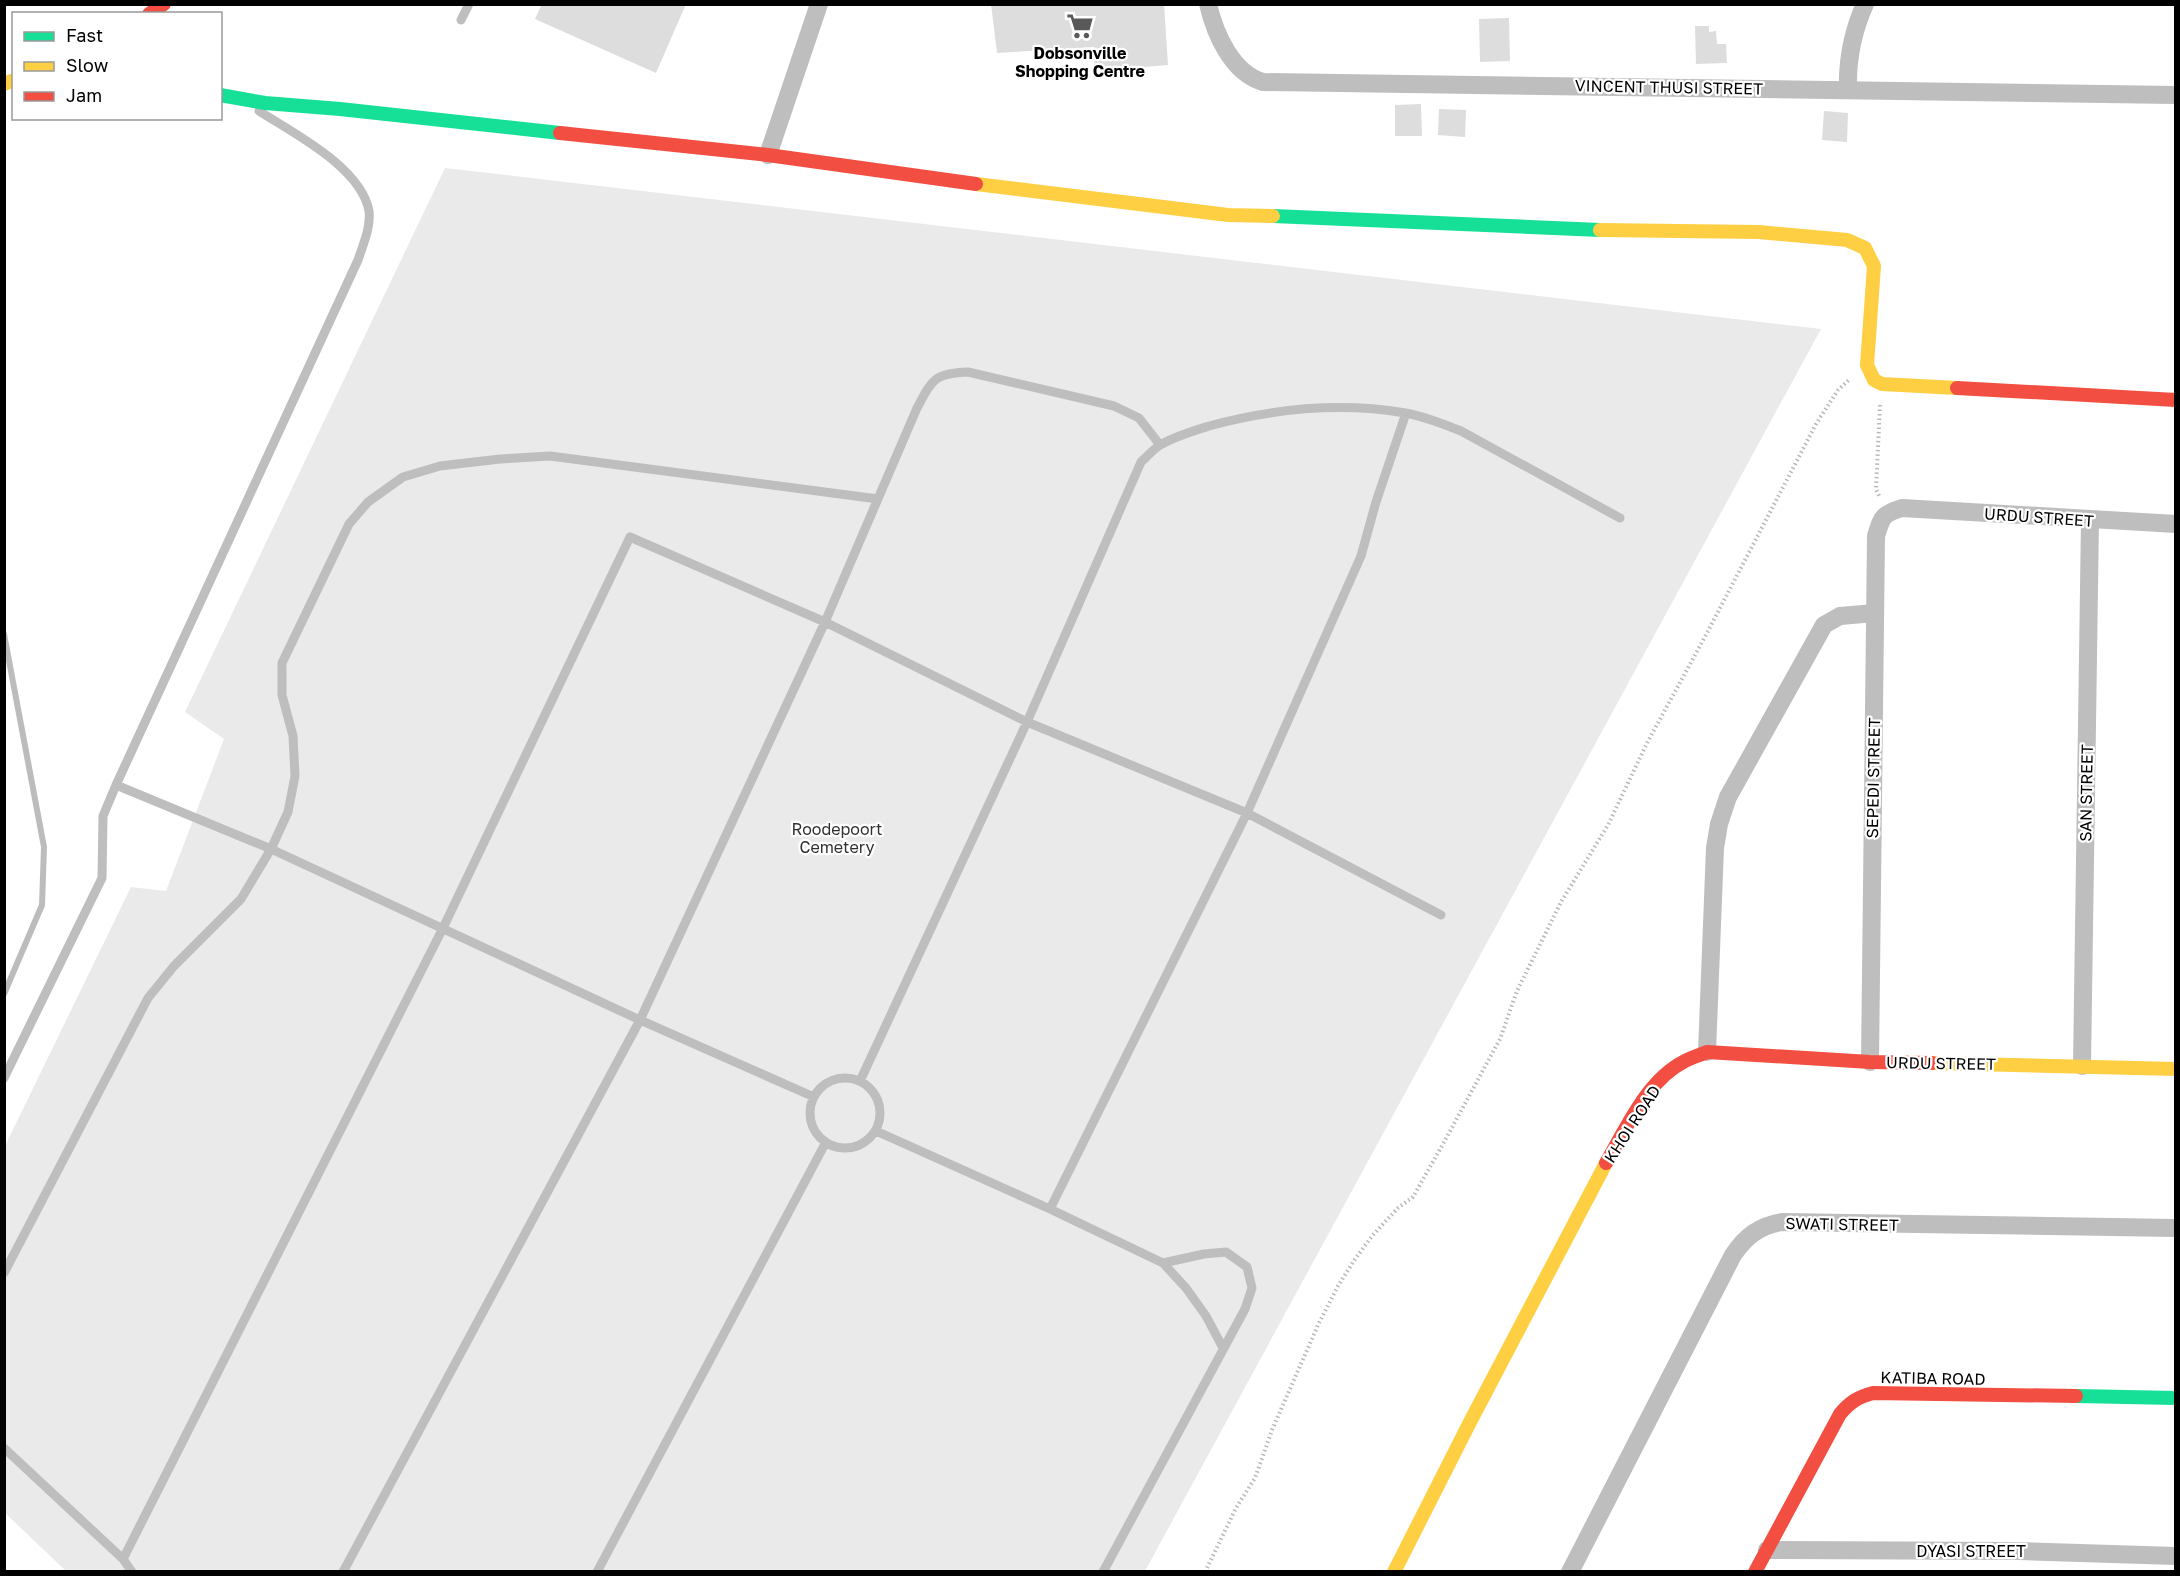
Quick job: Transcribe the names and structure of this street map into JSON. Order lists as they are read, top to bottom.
{
  "streets": {
    "street": [
      "VINCENT THUSI STREET",
      "URDU STREET",
      "SEPEDI STREET",
      "SAN STREET",
      "KHOI ROAD",
      "SWATI STREET",
      "KATIBA ROAD",
      "DYASI STREET"
    ]
  },
  "crossings": [
    ["URDU STREET", "SEPEDI STREET"],
    ["URDU STREET", "SAN STREET"],
    ["URDU STREET", "KHOI ROAD"],
    ["KATIBA ROAD", "DYASI STREET"]
  ],
  "parks": ["Roodepoort Cemetery"],
  "places": {
    "supermarket": ["Dobsonville Shopping Centre"]
  },
  "legend": ["Fast", "Slow", "Jam"]
}
